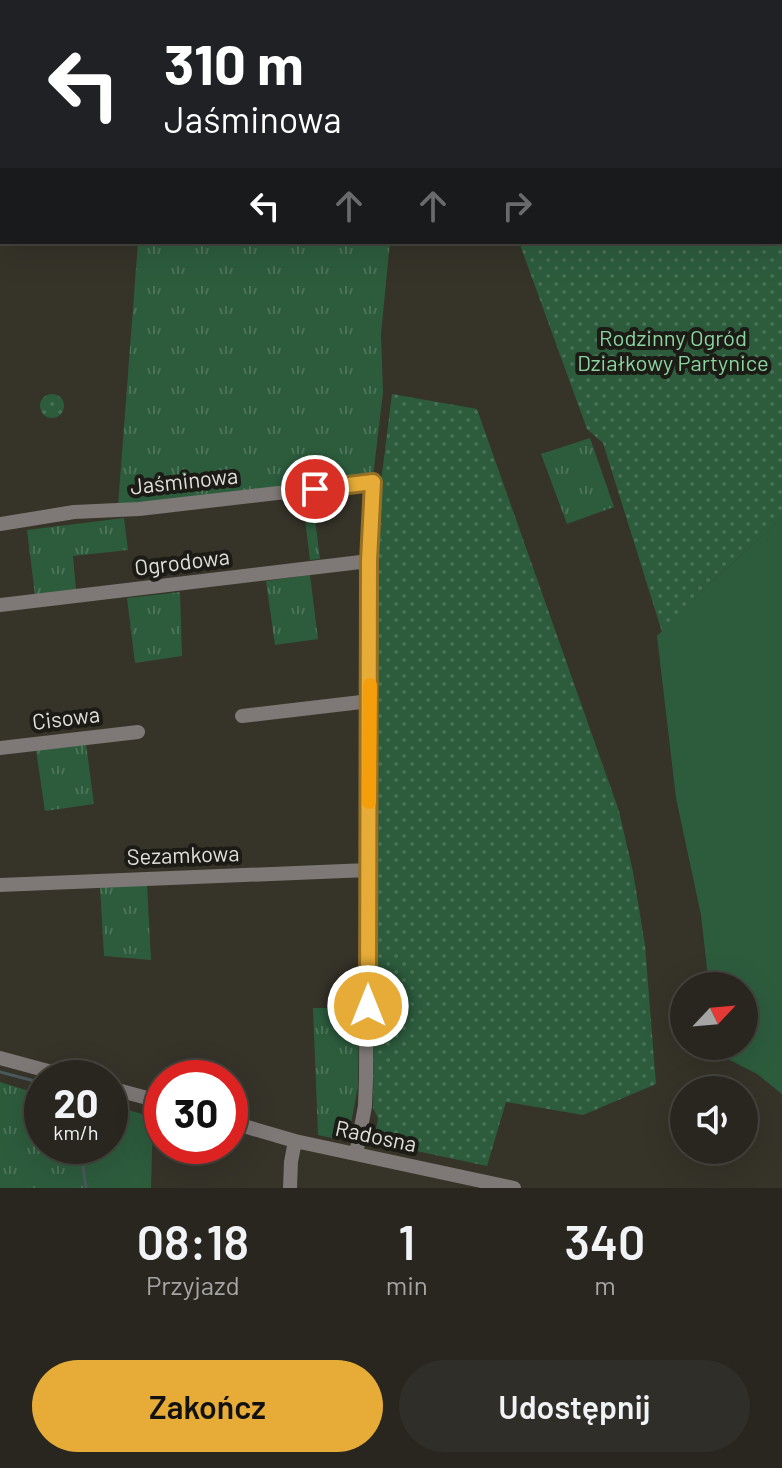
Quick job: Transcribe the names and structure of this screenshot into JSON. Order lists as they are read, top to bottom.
{
  "streets": {
    "street": [
      "Jaśminowa",
      "Ogrodowa",
      "Cisowa",
      "Sezamkowa",
      "Radosna"
    ]
  },
  "crossings": [
    ["Jaśminowa", "Ogrodowa"]
  ],
  "parks": ["Rodzinny Ogród Działkowy Partynice"],
  "north": "top right",
  "page": {
    "turn": ["310 m", "Jaśminowa"],
    "speed": "20 km/h",
    "limit": "30",
    "eta": [
      "08:18",
      "Przyjazd",
      "1",
      "min",
      "340",
      "m"
    ],
    "buttons": ["Zakończ", "Udostępnij"]
  }
}
